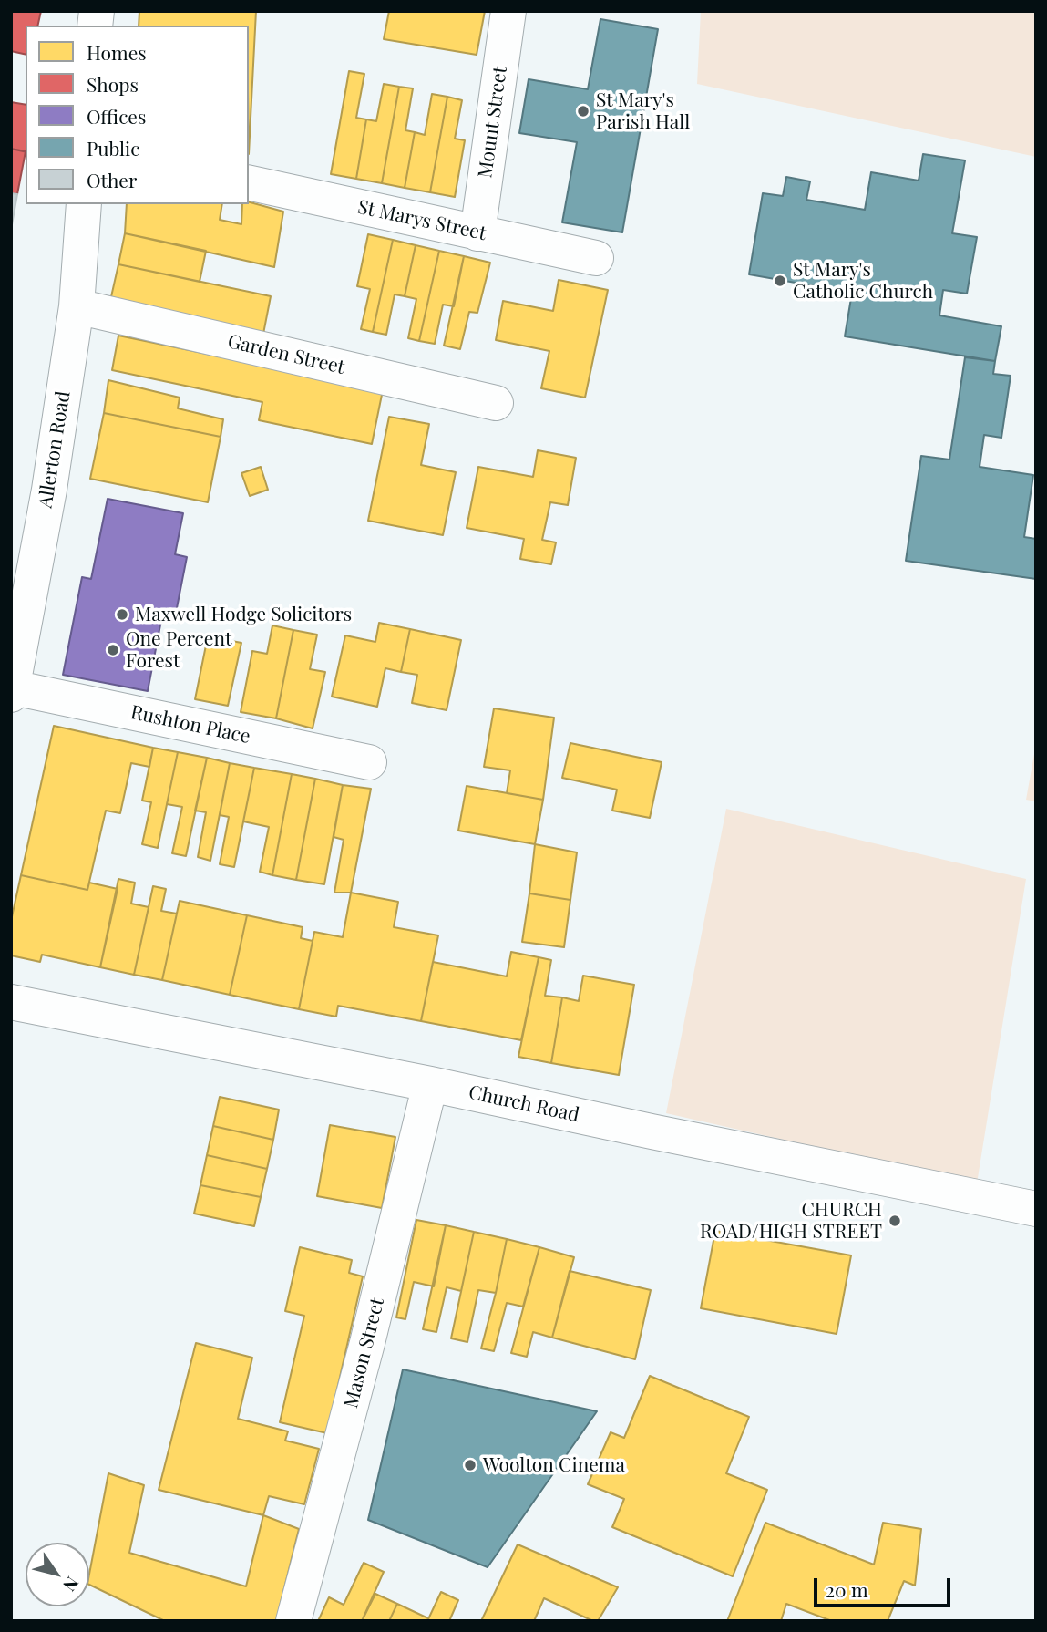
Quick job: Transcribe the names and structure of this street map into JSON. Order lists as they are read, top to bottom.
{
  "streets": {
    "street": [
      "Mount Street",
      "St Marys Street",
      "Garden Street",
      "Allerton Road",
      "Rushton Place",
      "Church Road",
      "Mason Street"
    ]
  },
  "crossings": [
    ["Mount Street", "St Marys Street"],
    ["Garden Street", "Allerton Road"],
    ["Allerton Road", "Rushton Place"],
    ["Church Road", "Mason Street"]
  ],
  "places": [
    "St Mary's Parish Hall",
    "St Mary's Catholic Church",
    "Maxwell Hodge Solicitors",
    "One Percent Forest",
    "CHURCH ROAD/HIGH STREET",
    "Woolton Cinema"
  ],
  "legend": [
    "Homes",
    "Shops",
    "Offices",
    "Public",
    "Other"
  ],
  "scale_bar": "20 m",
  "north": "bottom right"
}
